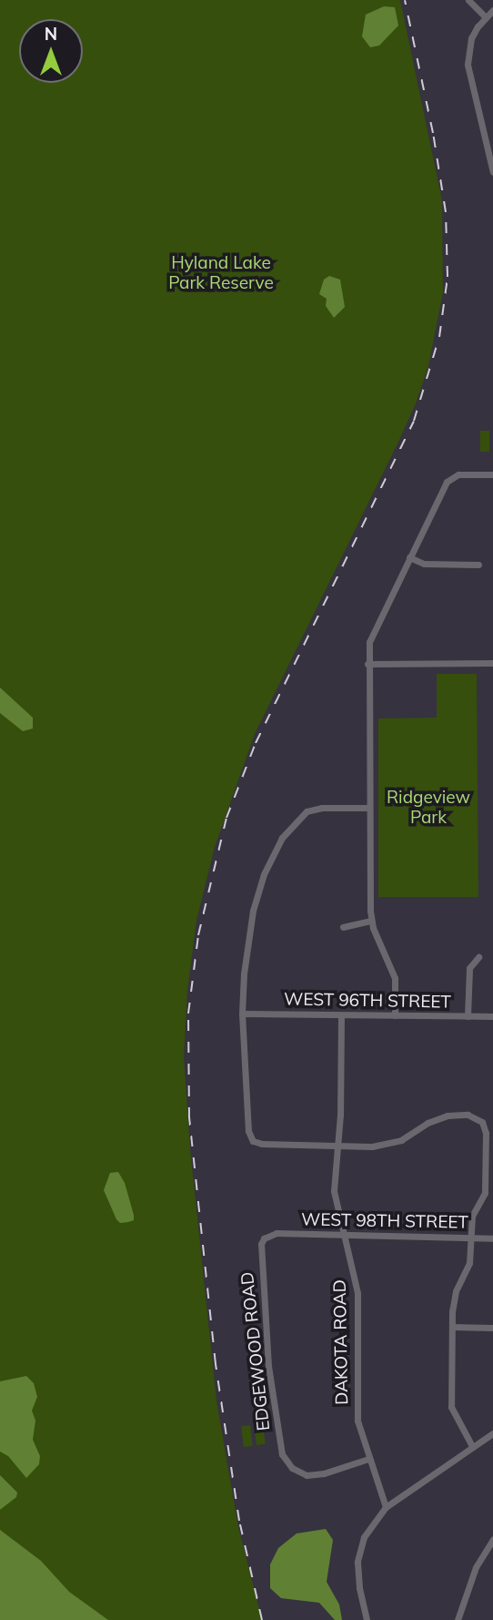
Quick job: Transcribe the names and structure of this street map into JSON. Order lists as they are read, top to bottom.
{
  "streets": {
    "street": [
      "WEST 96TH STREET",
      "WEST 98TH STREET",
      "DAKOTA ROAD",
      "EDGEWOOD ROAD"
    ]
  },
  "crossings": [
    ["WEST 96TH STREET", "DAKOTA ROAD"],
    ["WEST 98TH STREET", "DAKOTA ROAD"],
    ["WEST 98TH STREET", "EDGEWOOD ROAD"],
    ["DAKOTA ROAD", "EDGEWOOD ROAD"]
  ],
  "parks": ["Hyland Lake Park Reserve", "Ridgeview Park"],
  "north": "top"
}
